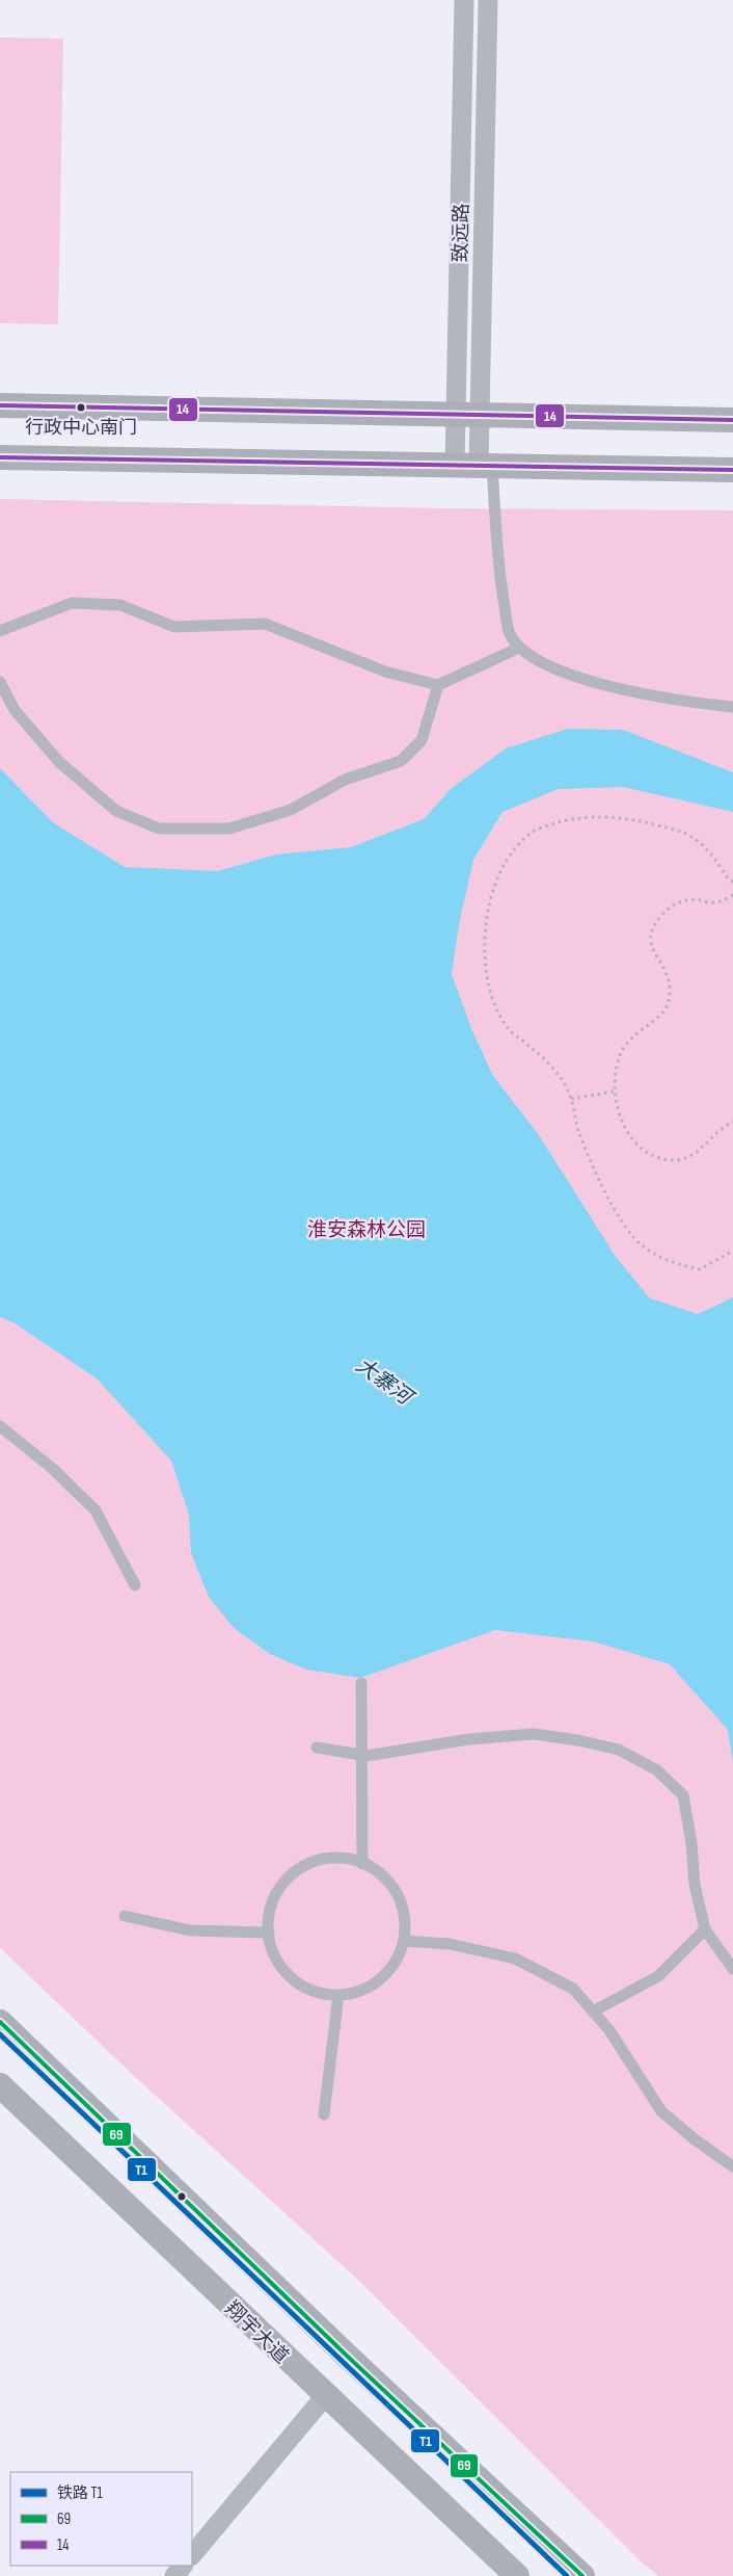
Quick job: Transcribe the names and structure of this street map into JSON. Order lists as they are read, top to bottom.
{
  "streets": {
    "main road": ["翔宇大道"],
    "street": ["致远路"]
  },
  "water": ["大寨河"],
  "parks": ["淮安森林公园"],
  "places": ["行政中心南门"],
  "lines": ["transit line 14", "transit line 69", "rail line T1"],
  "legend": ["铁路 T1", "69", "14"]
}
